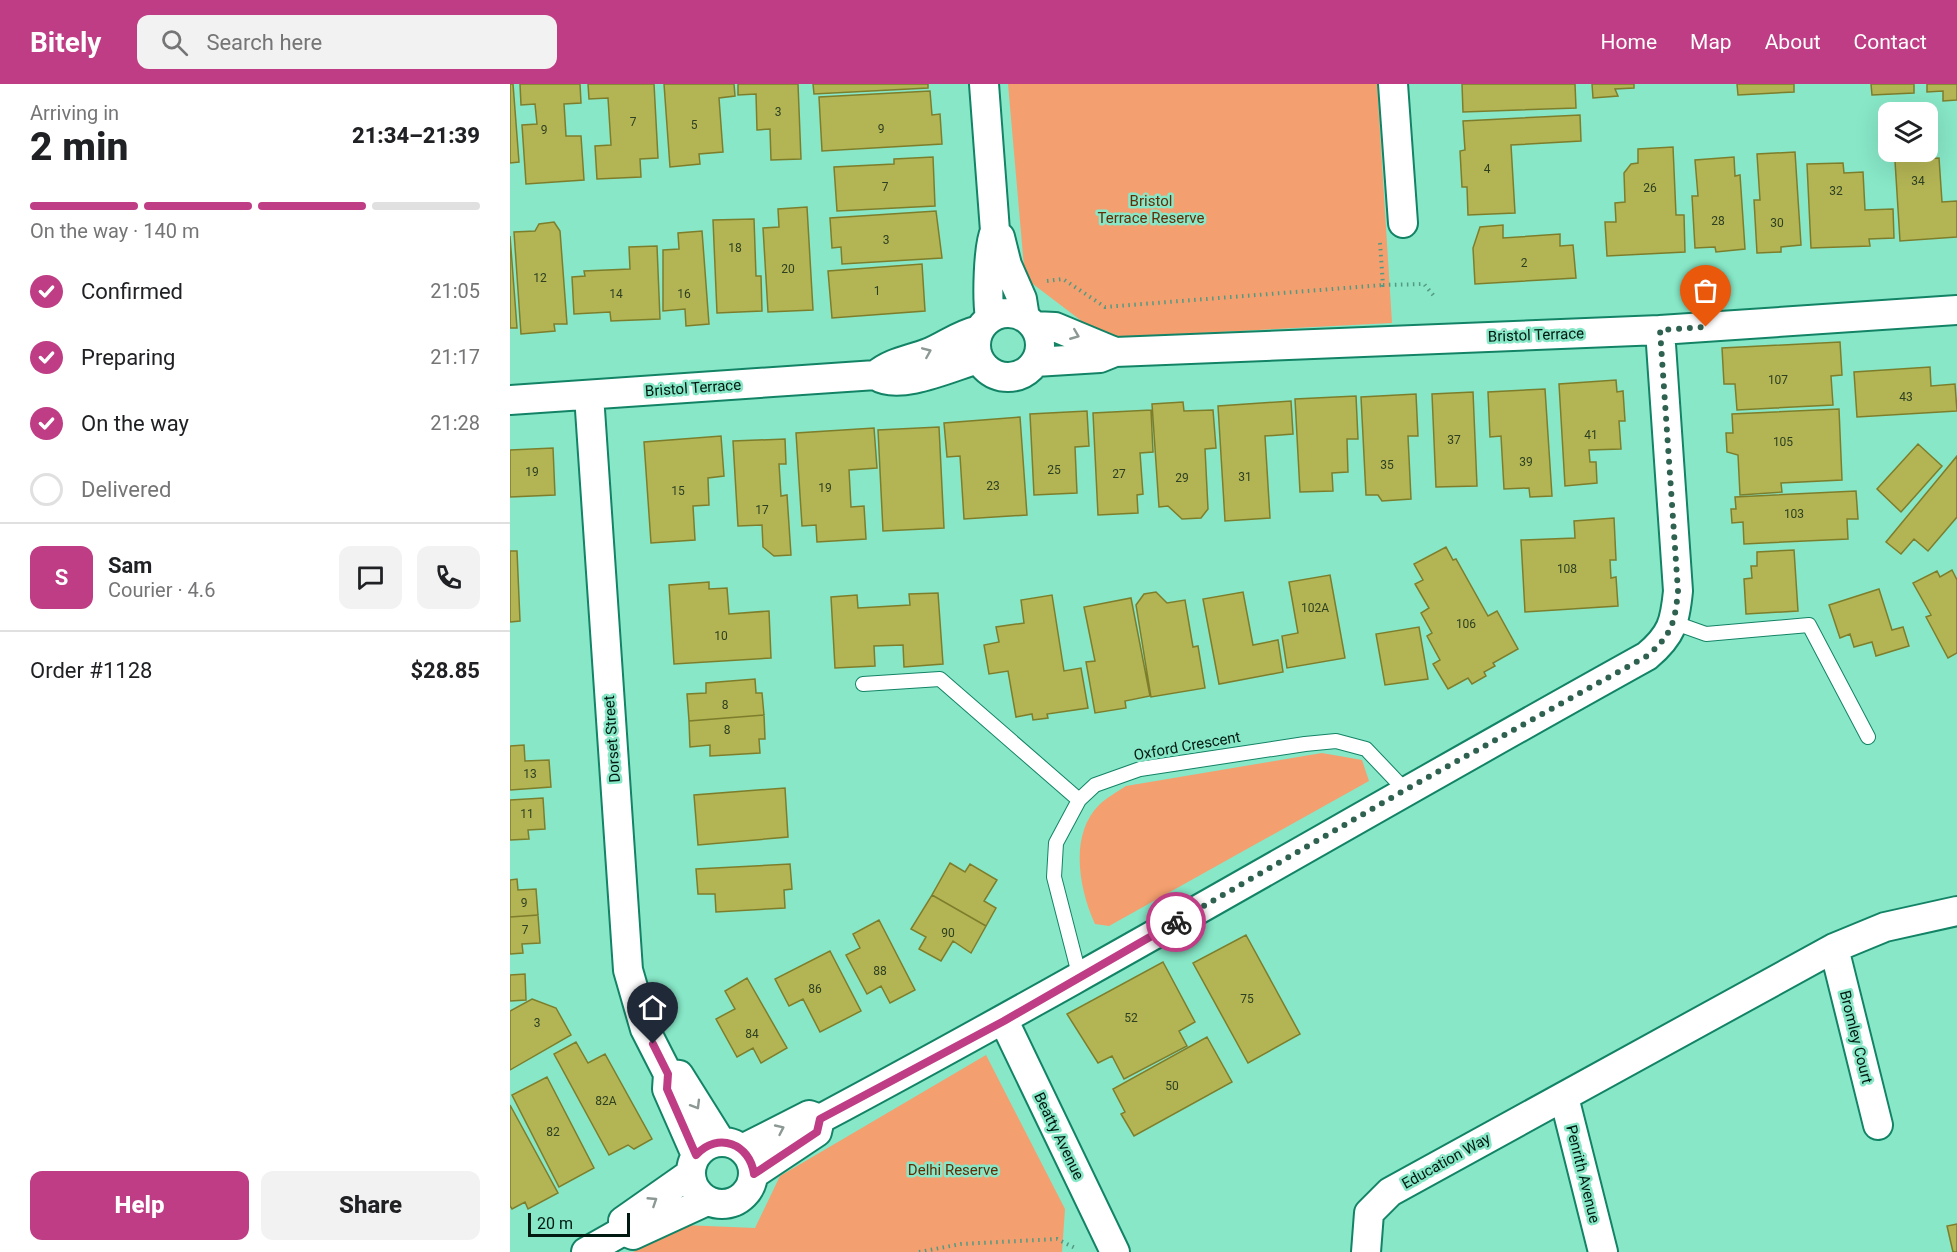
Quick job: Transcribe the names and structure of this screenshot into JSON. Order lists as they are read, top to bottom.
{
  "streets": {
    "street": [
      "Bristol Terrace",
      "Dorset Street",
      "Bromley Court",
      "Beatty Avenue",
      "Education Way",
      "Penrith Avenue"
    ],
    "lane": ["Oxford Crescent"]
  },
  "crossings": [
    ["Bristol Terrace", "Dorset Street"],
    ["Bromley Court", "Education Way"],
    ["Education Way", "Penrith Avenue"]
  ],
  "parks": ["Bristol Terrace Reserve", "Delhi Reserve"],
  "house_numbers": [
    "3",
    "7",
    "5",
    "9",
    "9",
    "4",
    "34",
    "7",
    "26",
    "32",
    "28",
    "30",
    "3",
    "18",
    "2",
    "20",
    "12",
    "1",
    "14",
    "16",
    "107",
    "43",
    "41",
    "37",
    "105",
    "39",
    "35",
    "25",
    "19",
    "27",
    "31",
    "29",
    "23",
    "19",
    "15",
    "17",
    "103",
    "108",
    "102A",
    "106",
    "10",
    "8",
    "8",
    "13",
    "11",
    "9",
    "7",
    "90",
    "88",
    "86",
    "75",
    "52",
    "3",
    "84",
    "50",
    "82A",
    "82"
  ],
  "scale_bar": "20 m",
  "page": {
    "header": "Bitely",
    "search": "Search here",
    "nav": [
      "Home",
      "Map",
      "About",
      "Contact"
    ],
    "heading": ["2 min", "Arriving in", "21:34–21:39"],
    "panel": [
      "Sam",
      "Courier · 4.6",
      "Order #1128",
      "$28.85"
    ],
    "bar": "On the way · 140 m",
    "list": [
      ["Confirmed", "21:05"],
      ["Preparing", "21:17"],
      ["On the way", "21:28"],
      "Delivered"
    ],
    "round": "S",
    "buttons": ["Help", "Share"],
    "scale": "20 m"
  }
}
